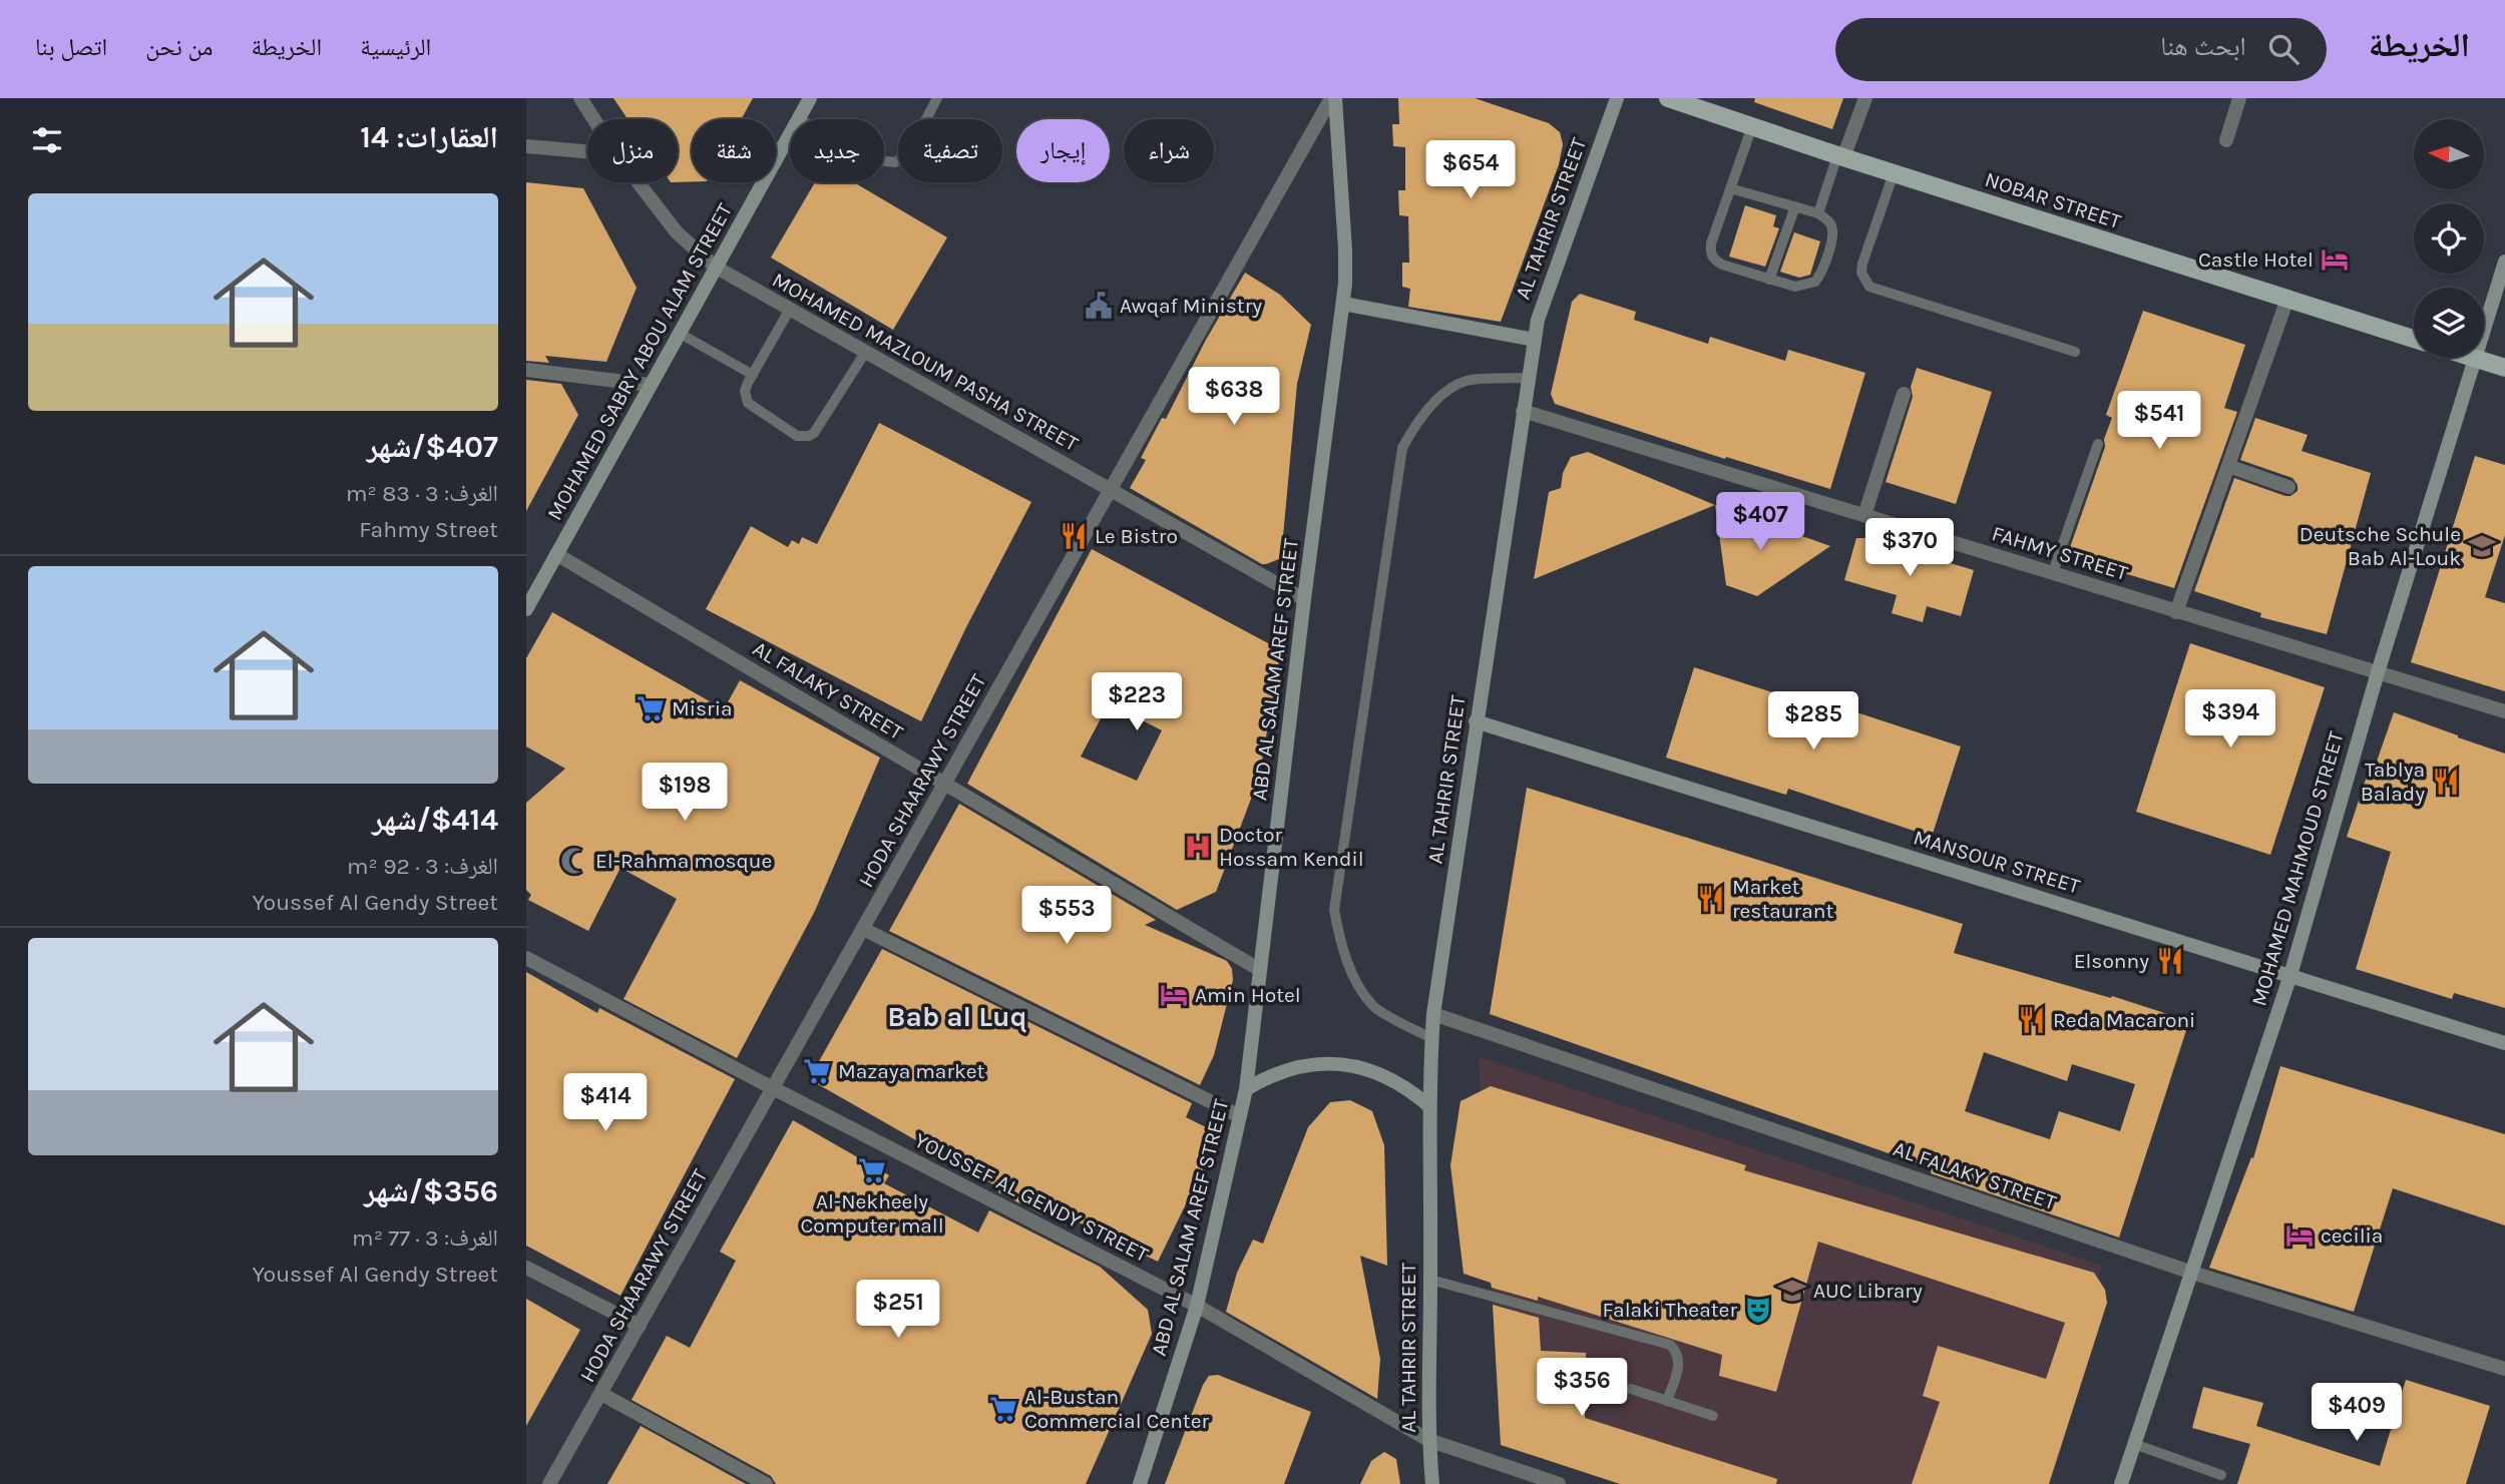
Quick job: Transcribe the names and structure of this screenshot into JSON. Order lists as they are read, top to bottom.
{
  "streets": {
    "main road": ["NOBAR STREET"],
    "street": [
      "AL TAHRIR STREET",
      "MOHAMED SABRY ABOU ALAM STREET",
      "MOHAMED MAZLOUM PASHA STREET",
      "FAHMY STREET",
      "ABD AL SALAM AREF STREET",
      "AL FALAKY STREET",
      "HODA SHAARAWY STREET",
      "MANSOUR STREET",
      "MOHAMED MAHMOUD STREET",
      "YOUSSEF AL GENDY STREET"
    ]
  },
  "crossings": [
    ["AL TAHRIR STREET", "FAHMY STREET"],
    ["AL TAHRIR STREET", "AL FALAKY STREET"],
    ["AL TAHRIR STREET", "MANSOUR STREET"],
    ["AL TAHRIR STREET", "YOUSSEF AL GENDY STREET"],
    ["MOHAMED SABRY ABOU ALAM STREET", "MOHAMED MAZLOUM PASHA STREET"],
    ["MOHAMED SABRY ABOU ALAM STREET", "AL FALAKY STREET"],
    ["MOHAMED MAZLOUM PASHA STREET", "ABD AL SALAM AREF STREET"],
    ["MOHAMED MAZLOUM PASHA STREET", "HODA SHAARAWY STREET"],
    ["FAHMY STREET", "MOHAMED MAHMOUD STREET"],
    ["ABD AL SALAM AREF STREET", "AL FALAKY STREET"],
    ["ABD AL SALAM AREF STREET", "HODA SHAARAWY STREET"],
    ["ABD AL SALAM AREF STREET", "YOUSSEF AL GENDY STREET"],
    ["AL FALAKY STREET", "HODA SHAARAWY STREET"],
    ["AL FALAKY STREET", "MOHAMED MAHMOUD STREET"],
    ["HODA SHAARAWY STREET", "YOUSSEF AL GENDY STREET"],
    ["MANSOUR STREET", "MOHAMED MAHMOUD STREET"]
  ],
  "districts": ["Bab al Luq"],
  "places": {
    "hotel": ["Castle Hotel", "Amin Hotel", "cecilia"],
    "public building": ["Awqaf Ministry"],
    "restaurant": [
      "Le Bistro",
      "Tablya Balady",
      "Market restaurant",
      "Elsonny",
      "Reda Macaroni"
    ],
    "school or university": ["Deutsche Schule Bab Al-Louk", "AUC Library"],
    "supermarket": [
      "Misria",
      "Mazaya market",
      "Al-Nekheely Computer mall",
      "Al-Bustan Commercial Center"
    ],
    "hospital": ["Doctor Hossam Kendil"],
    "mosque": ["El-Rahma mosque"],
    "theatre": ["Falaki Theater"]
  },
  "north": "left",
  "page": {
    "header": "الخريطة",
    "search": "ابحث هنا",
    "nav": [
      "الرئيسية",
      "الخريطة",
      "من نحن",
      "اتصل بنا"
    ],
    "heading": "العقارات: 14",
    "chip": [
      "شراء",
      "إيجار",
      "تصفية",
      "جديد",
      "شقة",
      "منزل"
    ],
    "price": [
      "$654",
      "$638",
      "$541",
      "$407",
      "$370",
      "$223",
      "$394",
      "$285",
      "$198",
      "$553",
      "$414",
      "$251",
      "$356",
      "$409"
    ],
    "list": [
      {
        "name": "$407/شهر",
        "note": "الغرف: 3 · 83 m² · Fahmy Street"
      },
      {
        "name": "$414/شهر",
        "note": "الغرف: 3 · 92 m² · Youssef Al Gendy Street"
      },
      {
        "name": "$356/شهر",
        "note": "الغرف: 3 · 77 m² · Youssef Al Gendy Street"
      }
    ]
  }
}
